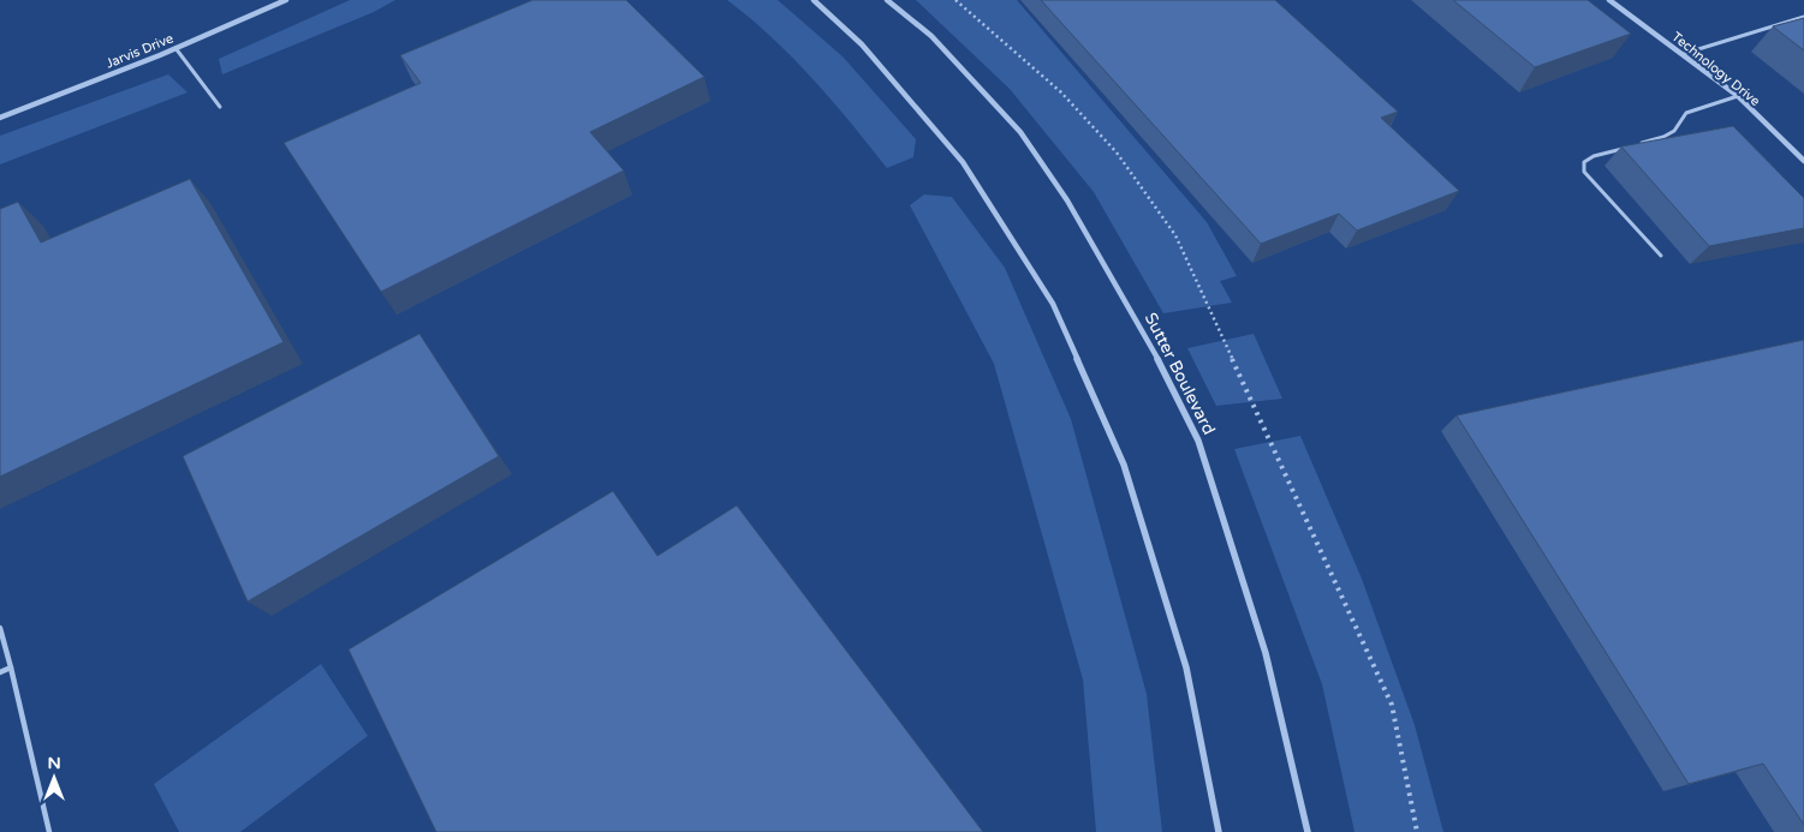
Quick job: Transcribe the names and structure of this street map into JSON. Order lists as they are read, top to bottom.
{
  "streets": {
    "street": ["Jarvis Drive", "Technology Drive", "Sutter Boulevard"]
  },
  "north": "top"
}
